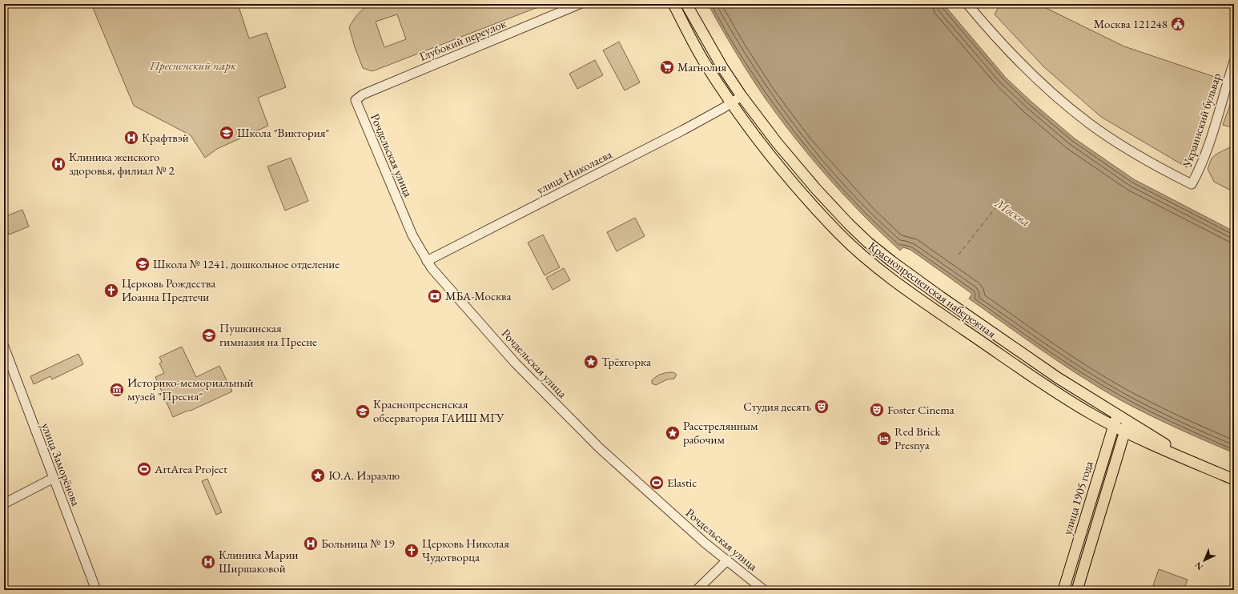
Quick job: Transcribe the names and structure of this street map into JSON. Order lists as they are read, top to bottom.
{
  "streets": {
    "main road": ["Краснопресненская набережная", "улица 1905 года"],
    "street": [
      "Глубокий переулок",
      "Украинский бульвар",
      "Рочдельская улица",
      "улица Николаева",
      "улица Заморёнова"
    ]
  },
  "crossings": [
    ["Глубокий переулок", "Рочдельская улица"],
    ["Рочдельская улица", "улица Николаева"],
    ["улица Николаева", "Краснопресненская набережная"],
    ["Краснопресненская набережная", "улица 1905 года"]
  ],
  "water": ["Москва"],
  "parks": ["Пресненский парк"],
  "places": {
    "public building": ["Москва 121248"],
    "supermarket": ["Магнолия"],
    "school or university": [
      "Школа \"Виктория\"",
      "Школа № 1241, дошкольное отделение",
      "Пушкинская гимназия на Пресне",
      "Краснопресненская обсерватория ГАИШ МГУ"
    ],
    "hospital": [
      "Крафтвэй",
      "Клиника женского здоровья, филиал № 2",
      "Больница № 19",
      "Клиника Марии Ширшаковой"
    ],
    "church": ["Церковь Рождества Иоанна Предтечи", "Церковь Николая Чудотворца"],
    "bank": ["МБА-Москва"],
    "place": ["Трёхгорка", "Расстрелянным рабочим", "Ю.А. Израэлю"],
    "museum": ["Историко-мемориальный музей \"Пресня\""],
    "theatre": ["Студия десять", "Foster Cinema"],
    "hotel": ["Red Brick Presnya"],
    "sports": ["ArtArea Project", "Elastic"]
  },
  "north": "bottom left"
}
